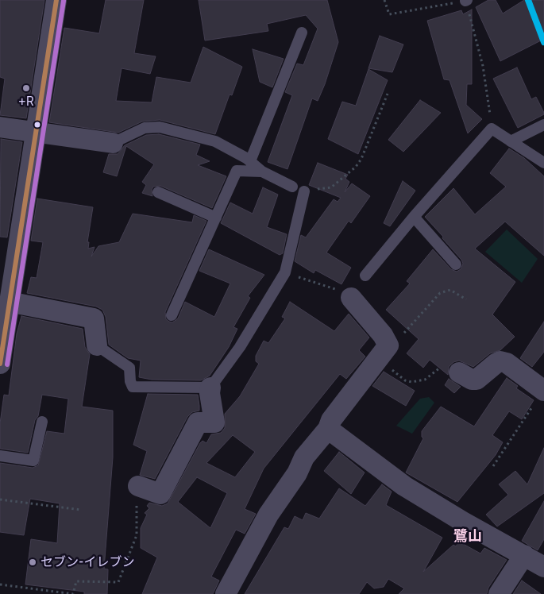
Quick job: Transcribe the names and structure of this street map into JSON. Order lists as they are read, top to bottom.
{
  "districts": ["鷺山"],
  "places": ["+R", "セブン-イレブン"]
}
